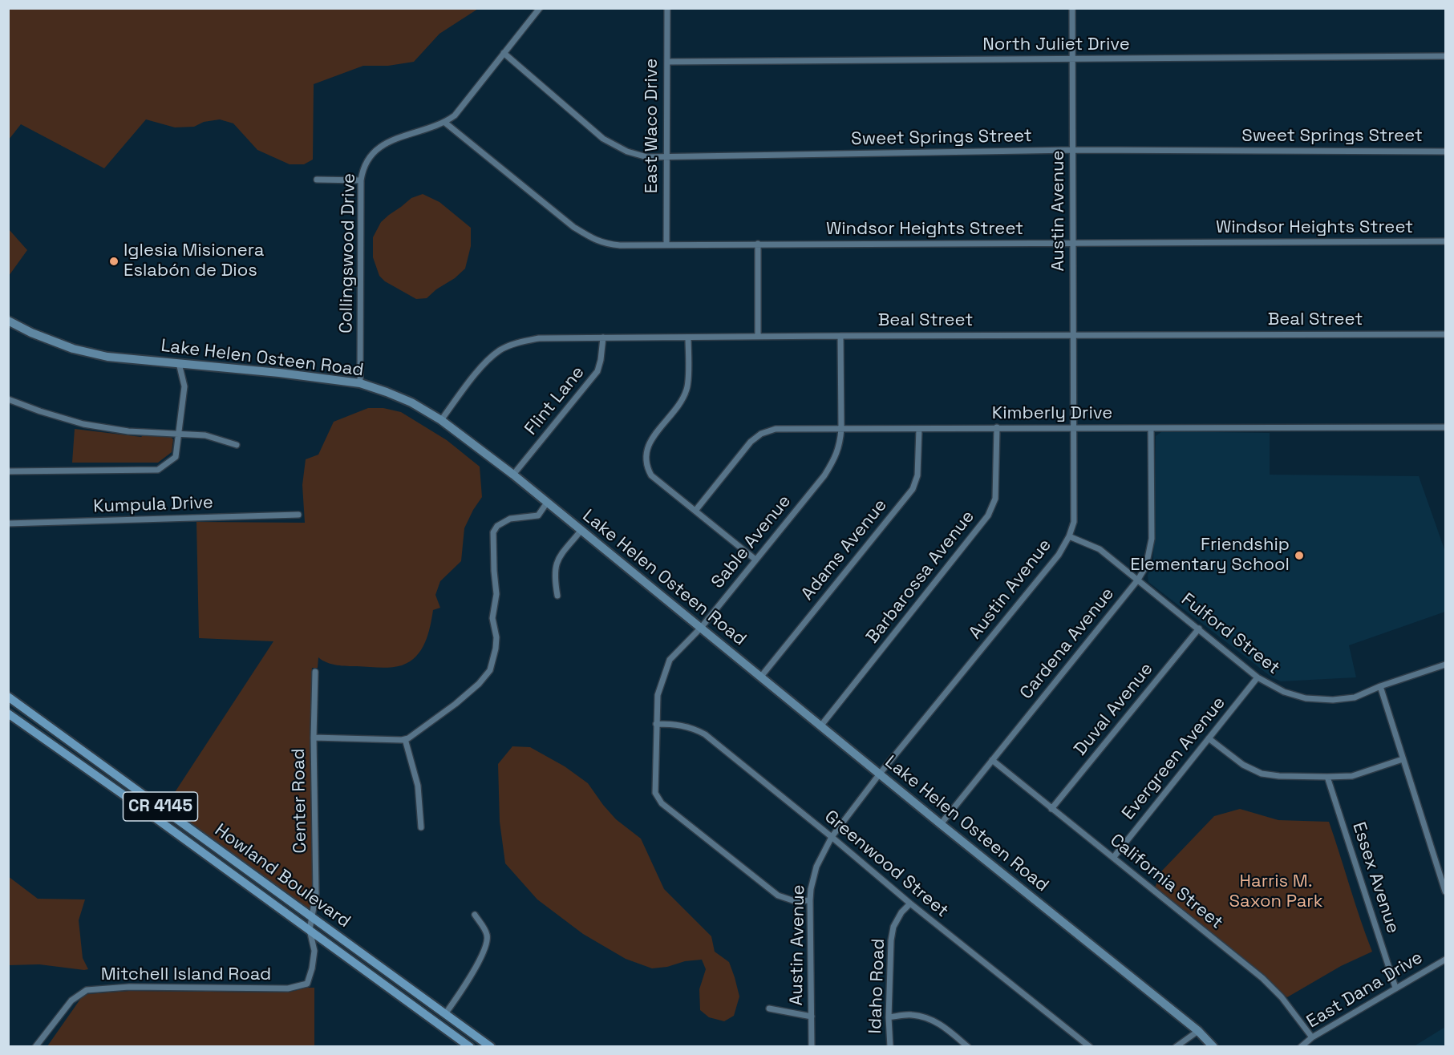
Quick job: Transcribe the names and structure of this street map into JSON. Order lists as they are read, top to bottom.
{
  "streets": {
    "main road": ["CR 4145", "Howland Boulevard"],
    "street": [
      "North Juliet Drive",
      "East Waco Drive",
      "Sweet Springs Street",
      "Austin Avenue",
      "Windsor Heights Street",
      "Collingswood Drive",
      "Beal Street",
      "Lake Helen Osteen Road",
      "Flint Lane",
      "Kimberly Drive",
      "Kumpula Drive",
      "Sable Avenue",
      "Adams Avenue",
      "Barbarossa Avenue",
      "Fulford Street",
      "Cardena Avenue",
      "Duval Avenue",
      "Evergreen Avenue",
      "Center Road",
      "Greenwood Street",
      "Essex Avenue",
      "California Street",
      "Mitchell Island Road",
      "Idaho Road",
      "East Dana Drive"
    ]
  },
  "crossings": [
    ["North Juliet Drive", "East Waco Drive"],
    ["North Juliet Drive", "Austin Avenue"],
    ["East Waco Drive", "Sweet Springs Street"],
    ["East Waco Drive", "Windsor Heights Street"],
    ["Sweet Springs Street", "Austin Avenue"],
    ["Sweet Springs Street", "Collingswood Drive"],
    ["Austin Avenue", "Windsor Heights Street"],
    ["Austin Avenue", "Beal Street"],
    ["Austin Avenue", "Lake Helen Osteen Road"],
    ["Austin Avenue", "Kimberly Drive"],
    ["Austin Avenue", "Sable Avenue"],
    ["Austin Avenue", "Fulford Street"],
    ["Austin Avenue", "Greenwood Street"],
    ["Windsor Heights Street", "Collingswood Drive"],
    ["Collingswood Drive", "Lake Helen Osteen Road"],
    ["Beal Street", "Lake Helen Osteen Road"],
    ["Beal Street", "Flint Lane"],
    ["Beal Street", "Sable Avenue"],
    ["Lake Helen Osteen Road", "Flint Lane"],
    ["Lake Helen Osteen Road", "Sable Avenue"],
    ["Lake Helen Osteen Road", "Adams Avenue"],
    ["Lake Helen Osteen Road", "Barbarossa Avenue"],
    ["Lake Helen Osteen Road", "Cardena Avenue"],
    ["Kimberly Drive", "Sable Avenue"],
    ["Kimberly Drive", "Adams Avenue"],
    ["Kimberly Drive", "Barbarossa Avenue"],
    ["Kimberly Drive", "Cardena Avenue"],
    ["Sable Avenue", "Greenwood Street"],
    ["Fulford Street", "Cardena Avenue"],
    ["Fulford Street", "Duval Avenue"],
    ["Fulford Street", "Evergreen Avenue"],
    ["Cardena Avenue", "California Street"],
    ["Duval Avenue", "California Street"],
    ["Evergreen Avenue", "California Street"],
    ["Center Road", "Howland Boulevard"],
    ["Center Road", "Mitchell Island Road"],
    ["Greenwood Street", "Idaho Road"],
    ["Howland Boulevard", "Mitchell Island Road"],
    ["Essex Avenue", "East Dana Drive"],
    ["California Street", "East Dana Drive"]
  ],
  "parks": ["Harris M. Saxon Park"],
  "places": ["Iglesia Misionera Eslabón de Dios", "Friendship Elementary School"]
}
